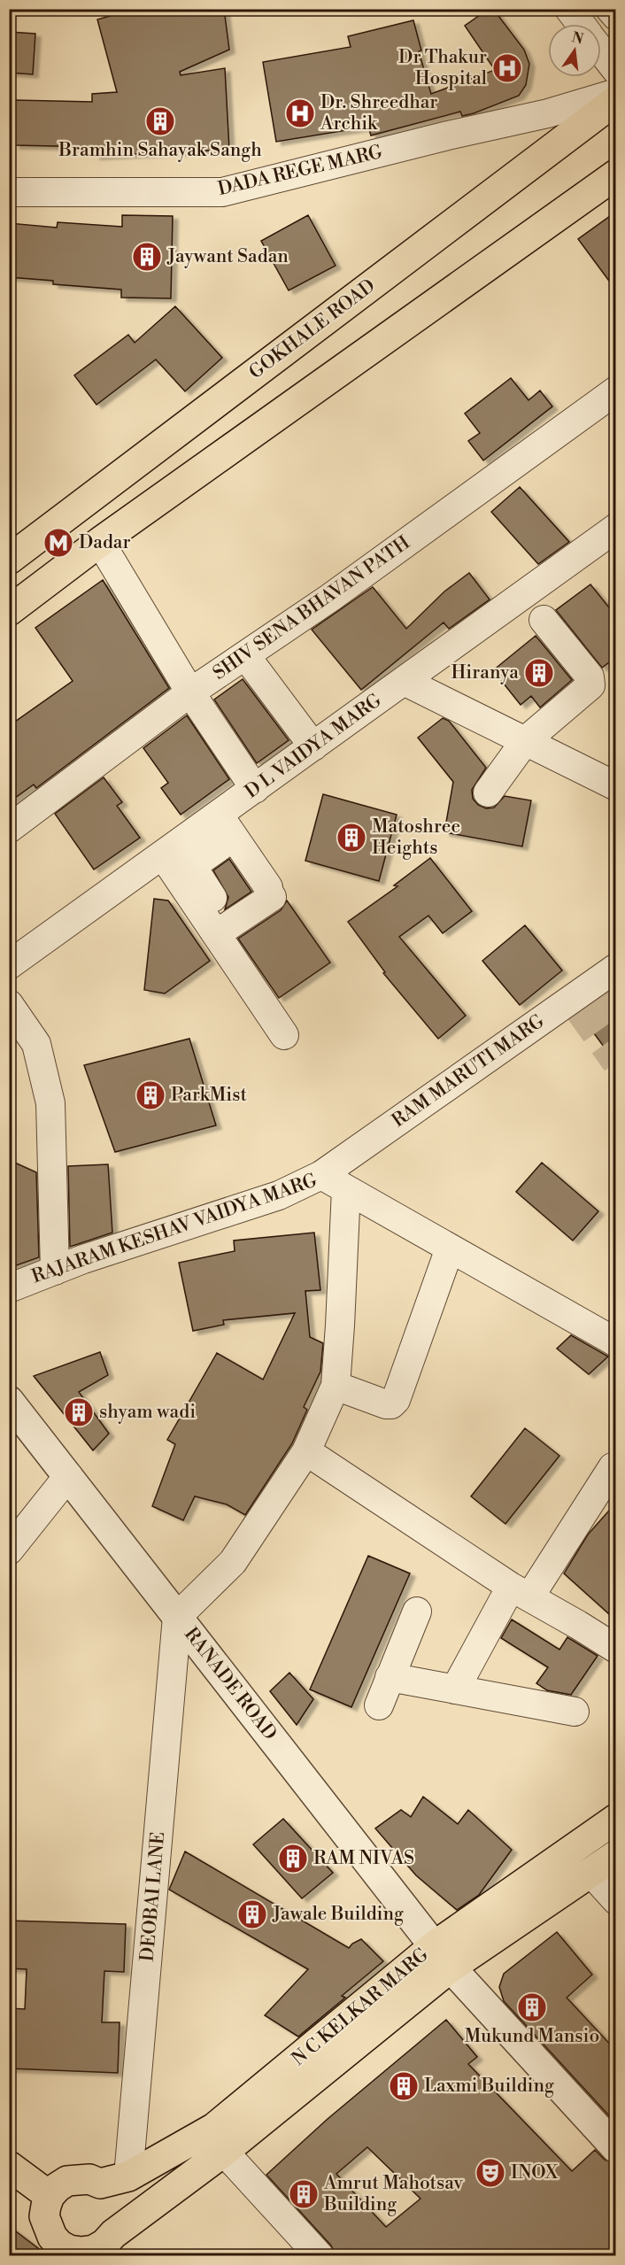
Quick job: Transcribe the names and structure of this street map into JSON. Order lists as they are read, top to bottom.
{
  "streets": {
    "main road": ["GOKHALE ROAD", "N C KELKAR MARG"],
    "street": [
      "DADA REGE MARG",
      "SHIV SENA BHAVAN PATH",
      "D L VAIDYA MARG",
      "RAM MARUTI MARG",
      "RAJARAM KESHAV VAIDYA MARG",
      "RANADE ROAD",
      "DEOBAI LANE"
    ]
  },
  "crossings": [
    ["RAM MARUTI MARG", "RAJARAM KESHAV VAIDYA MARG"],
    ["RANADE ROAD", "DEOBAI LANE"],
    ["RANADE ROAD", "N C KELKAR MARG"],
    ["DEOBAI LANE", "N C KELKAR MARG"]
  ],
  "places": {
    "hospital": ["Dr Thakur Hospital", "Dr. Shreedhar Archik"],
    "building": [
      "Bramhin Sahayak Sangh",
      "Jaywant Sadan",
      "Hiranya",
      "Matoshree Heights",
      "ParkMist",
      "shyam wadi",
      "RAM NIVAS",
      "Jawale Building",
      "Mukund Mansio",
      "Laxmi Building",
      "Amrut Mahotsav Building"
    ],
    "metro station": ["Dadar"],
    "theatre": ["INOX"]
  },
  "north": "top"
}
